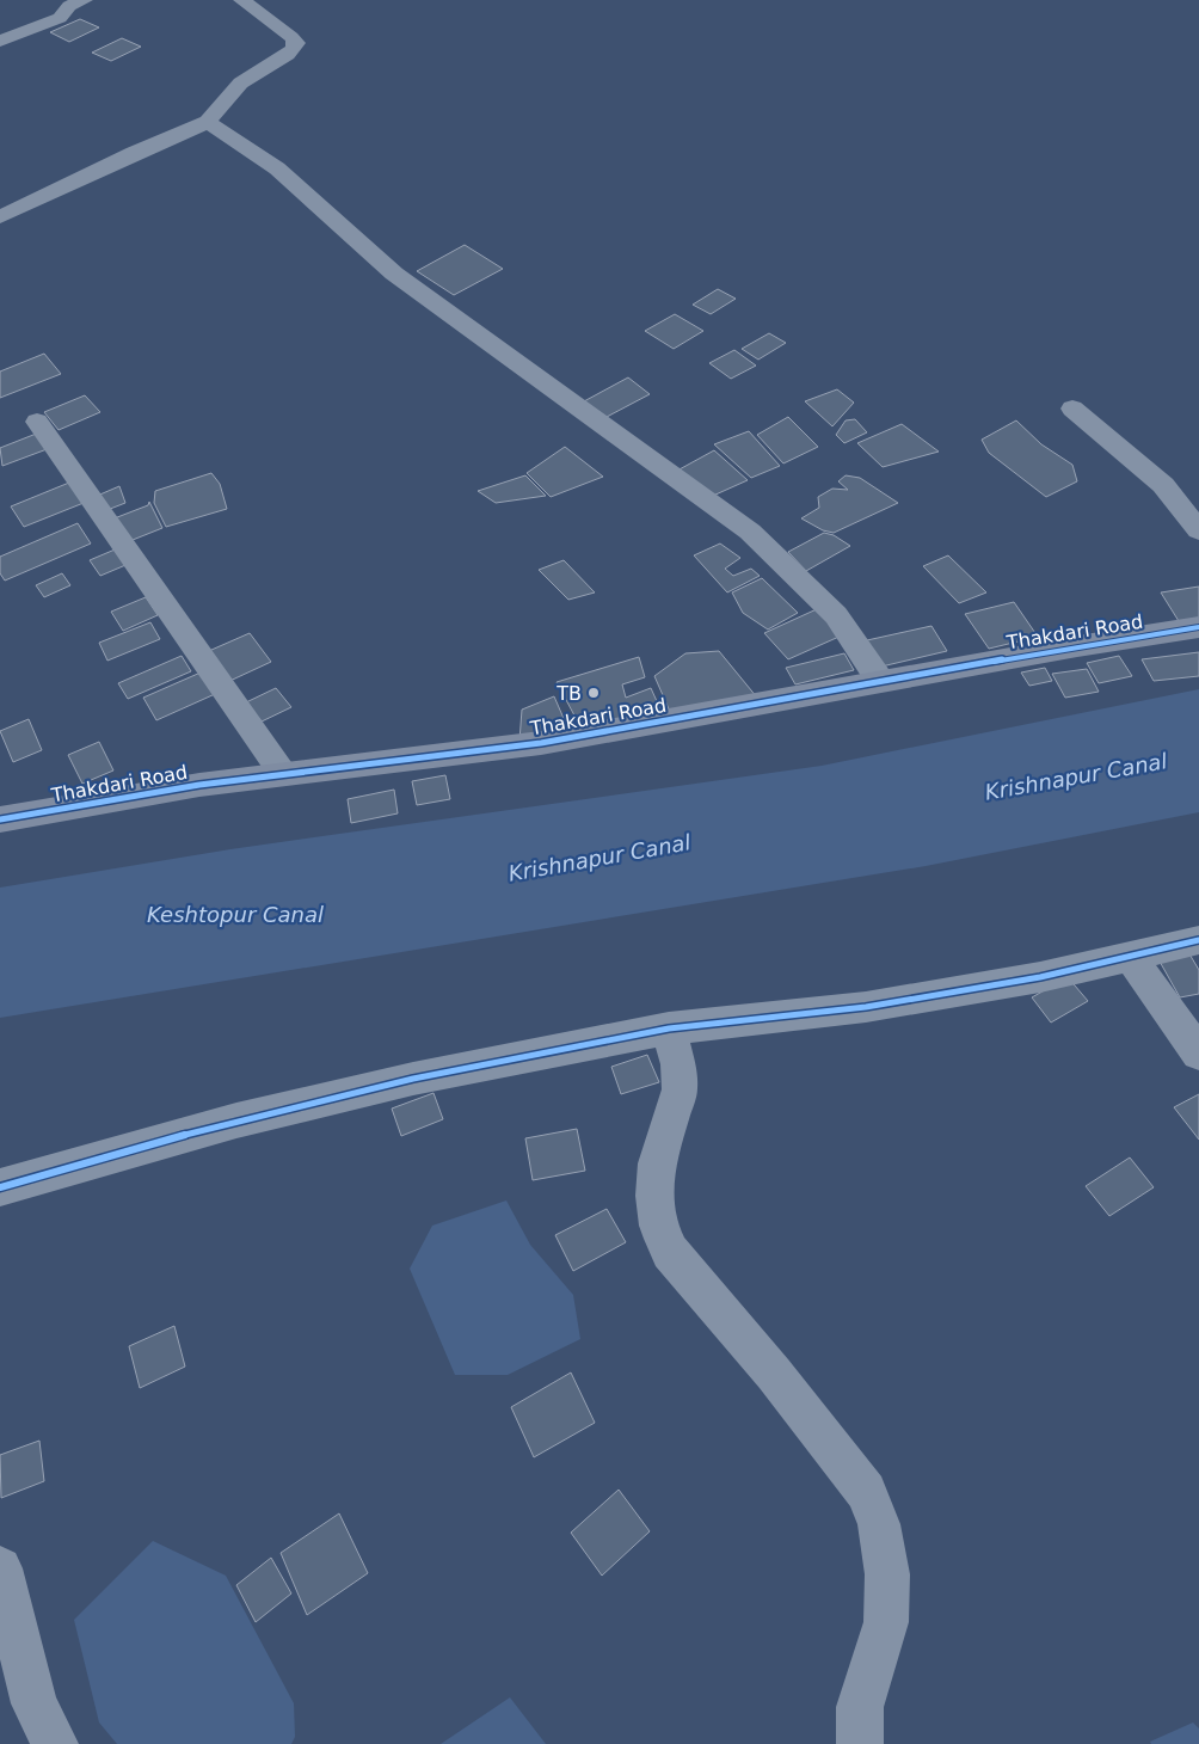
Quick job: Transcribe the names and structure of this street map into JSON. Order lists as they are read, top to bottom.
{
  "streets": {
    "street": ["Thakdari Road"]
  },
  "water": ["Krishnapur Canal", "Keshtopur Canal"],
  "places": ["TB"]
}
